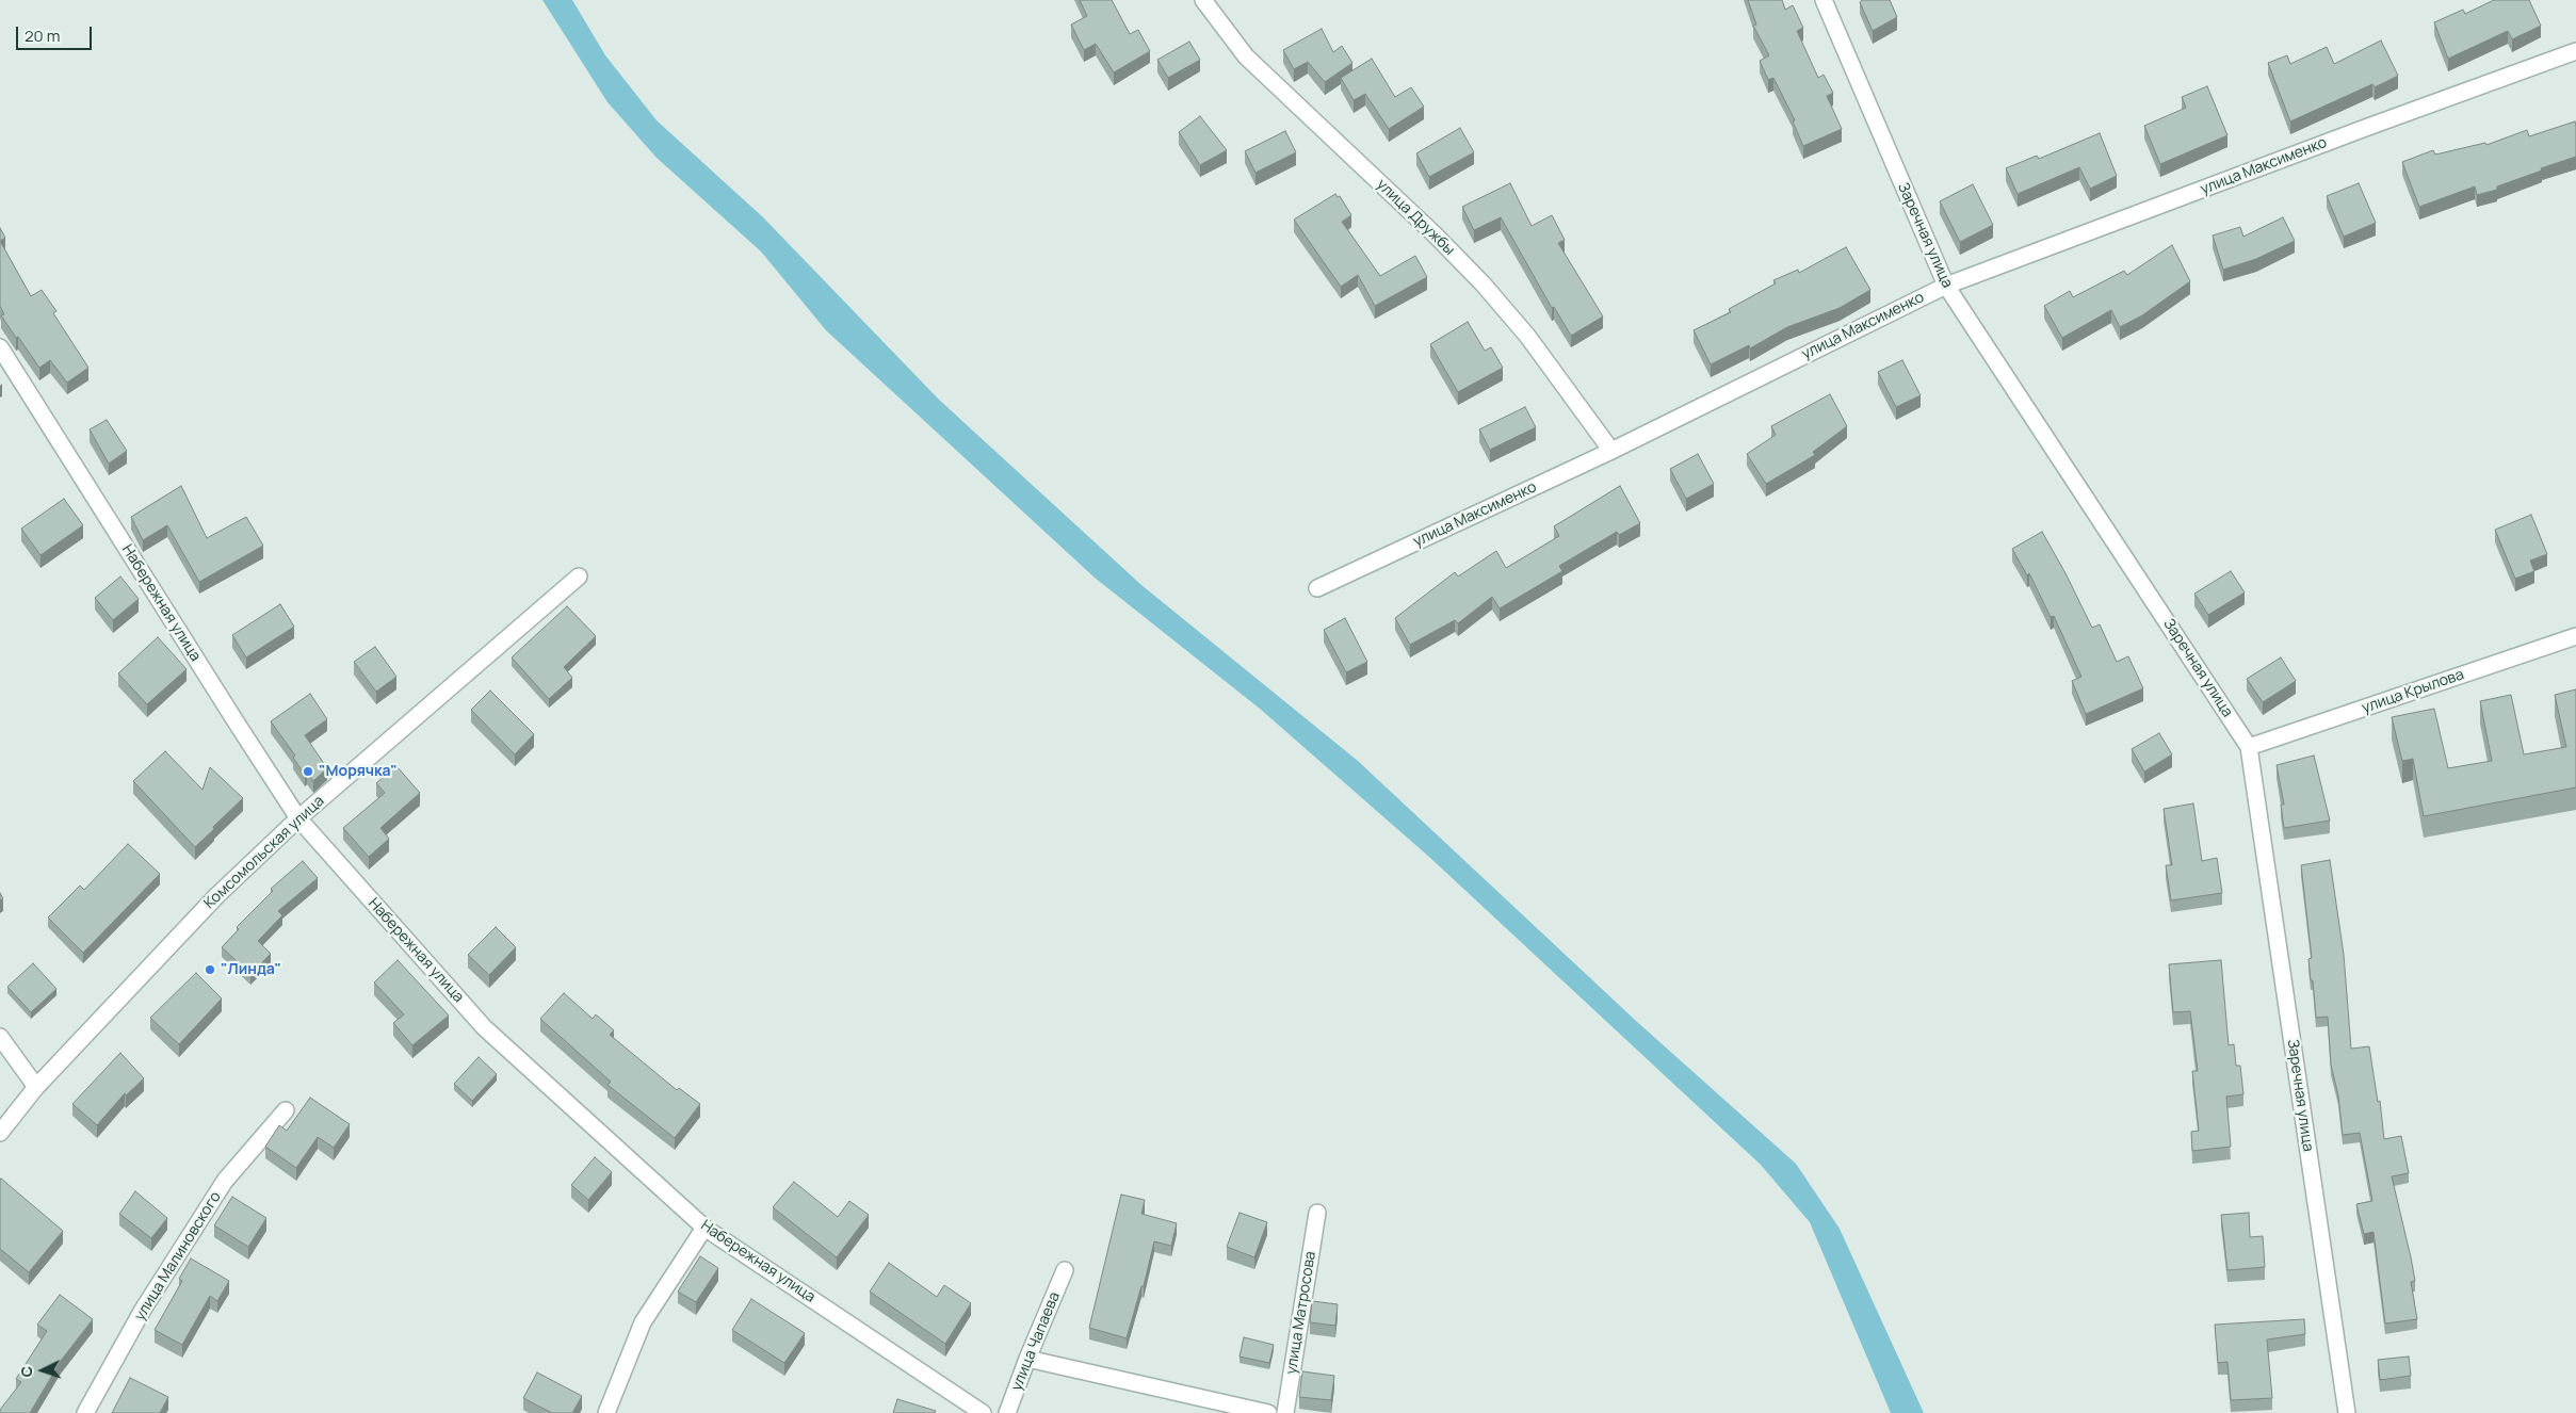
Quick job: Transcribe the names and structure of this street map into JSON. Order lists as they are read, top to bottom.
{
  "streets": {
    "street": [
      "улица Максименко",
      "улица Дружбы",
      "Заречная улица",
      "Набережная улица",
      "улица Крылова",
      "Комсомольская улица",
      "улица Малиновского",
      "улица Матросова",
      "улица Чапаева"
    ]
  },
  "crossings": [
    ["улица Максименко", "улица Дружбы"],
    ["улица Максименко", "Заречная улица"],
    ["Заречная улица", "улица Крылова"],
    ["Набережная улица", "Комсомольская улица"]
  ],
  "places": ["\"Морячка\"", "\"Линда\""],
  "scale_bar": "20 m",
  "north": "left"
}
